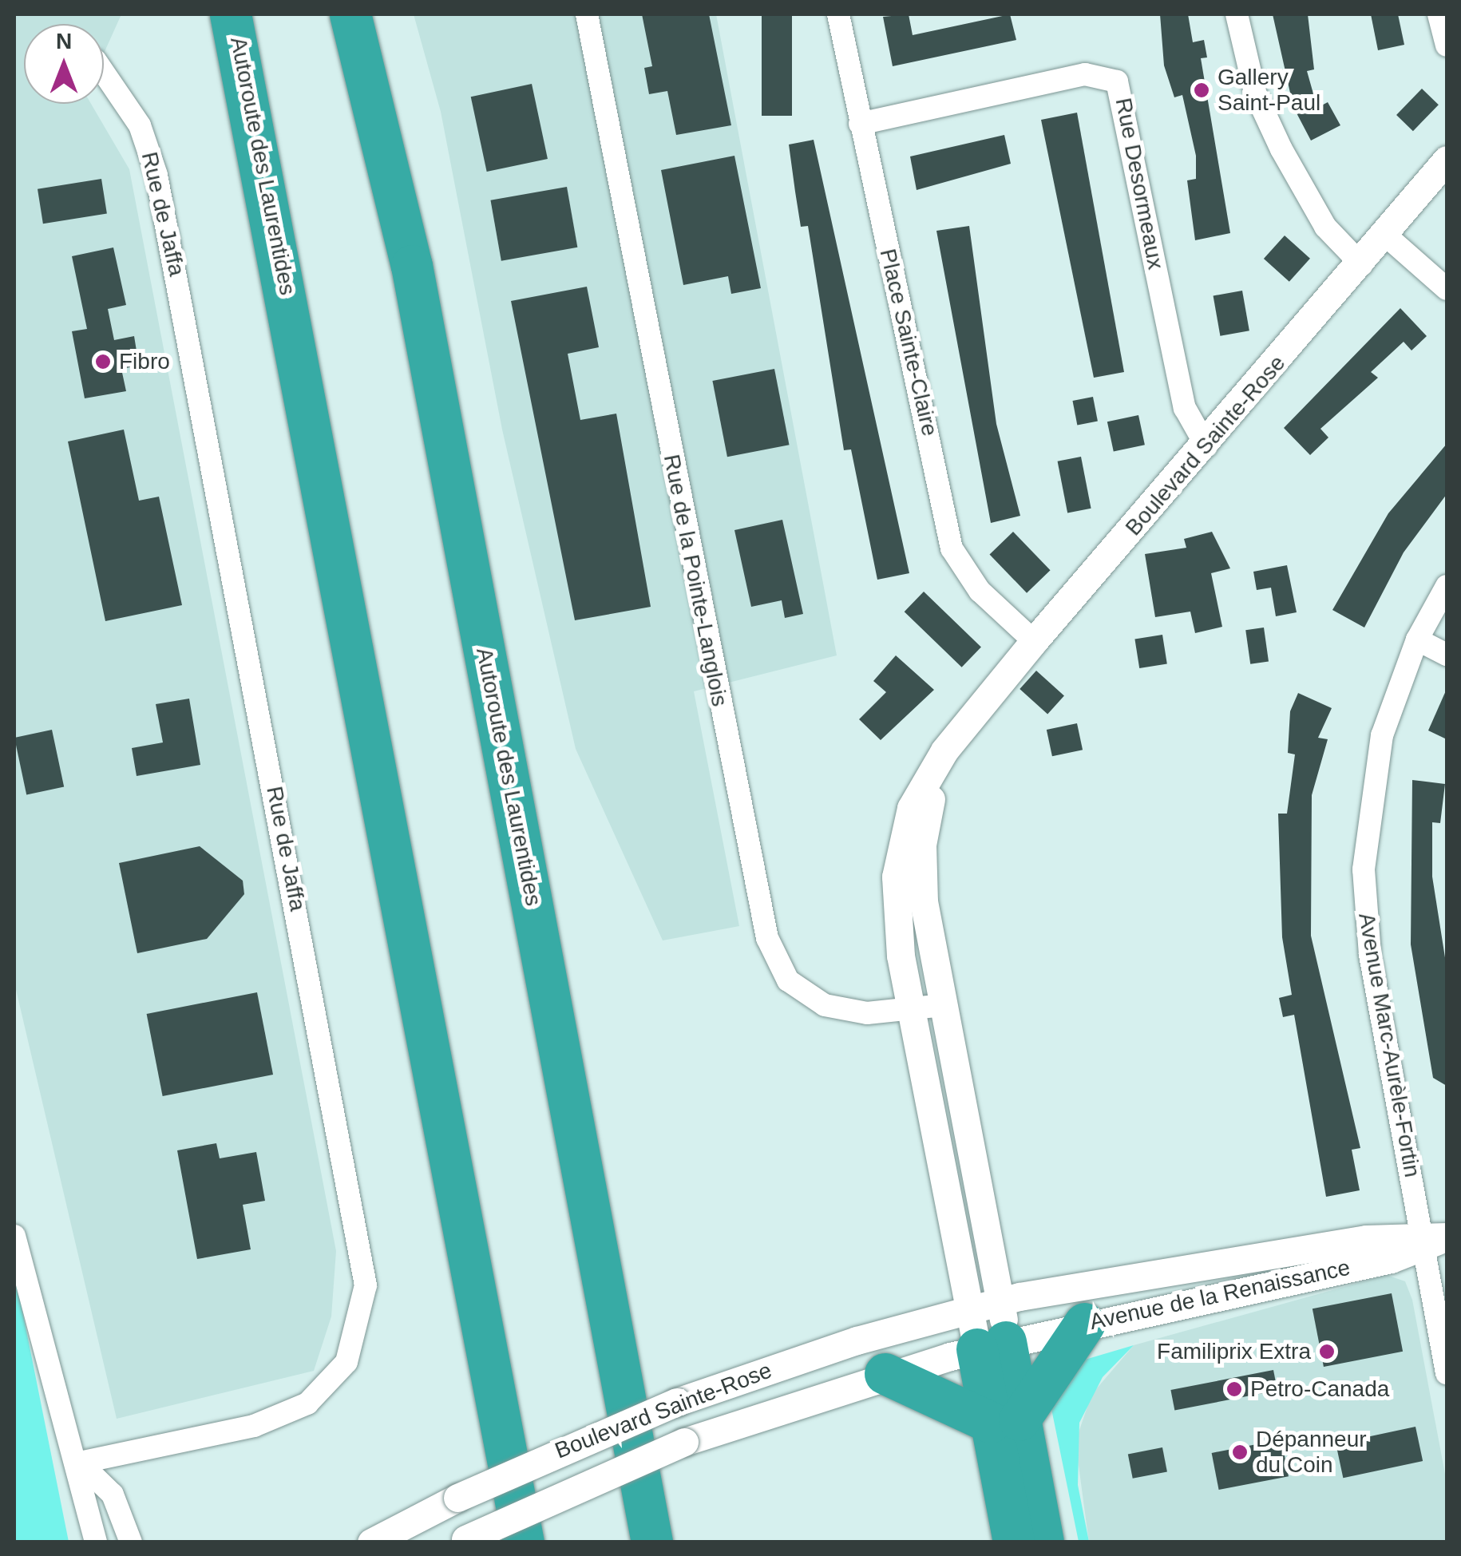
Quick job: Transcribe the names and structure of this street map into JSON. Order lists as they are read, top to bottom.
{
  "streets": {
    "highway": ["Autoroute des Laurentides"],
    "street": [
      "Rue Desormeaux",
      "Rue de Jaffa",
      "Place Sainte-Claire",
      "Boulevard Sainte-Rose",
      "Rue de la Pointe-Langlois",
      "Avenue Marc-Aurèle-Fortin",
      "Avenue de la Renaissance"
    ]
  },
  "crossings": [
    ["Rue Desormeaux", "Place Sainte-Claire"],
    ["Rue Desormeaux", "Boulevard Sainte-Rose"],
    ["Place Sainte-Claire", "Boulevard Sainte-Rose"],
    ["Boulevard Sainte-Rose", "Rue de la Pointe-Langlois"],
    ["Boulevard Sainte-Rose", "Avenue de la Renaissance"],
    ["Avenue Marc-Aurèle-Fortin", "Avenue de la Renaissance"]
  ],
  "places": [
    "Gallery Saint-Paul",
    "Fibro",
    "Familiprix Extra",
    "Petro-Canada",
    "Dépanneur du Coin"
  ],
  "north": "top"
}
